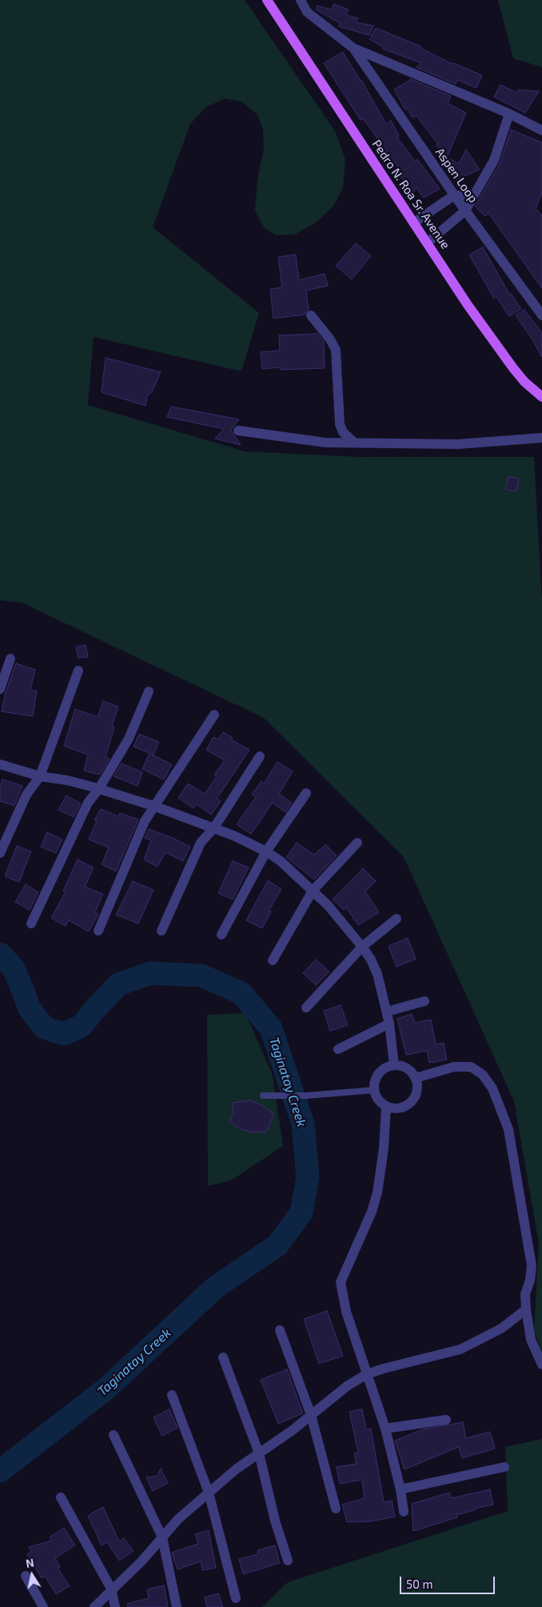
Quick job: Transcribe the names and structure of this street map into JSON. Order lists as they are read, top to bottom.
{
  "streets": {
    "main road": ["Pedro N. Roa Sr. Avenue"],
    "street": ["Aspen Loop"]
  },
  "water": ["Taginatay Creek"],
  "scale_bar": "50 m",
  "north": "top"
}
